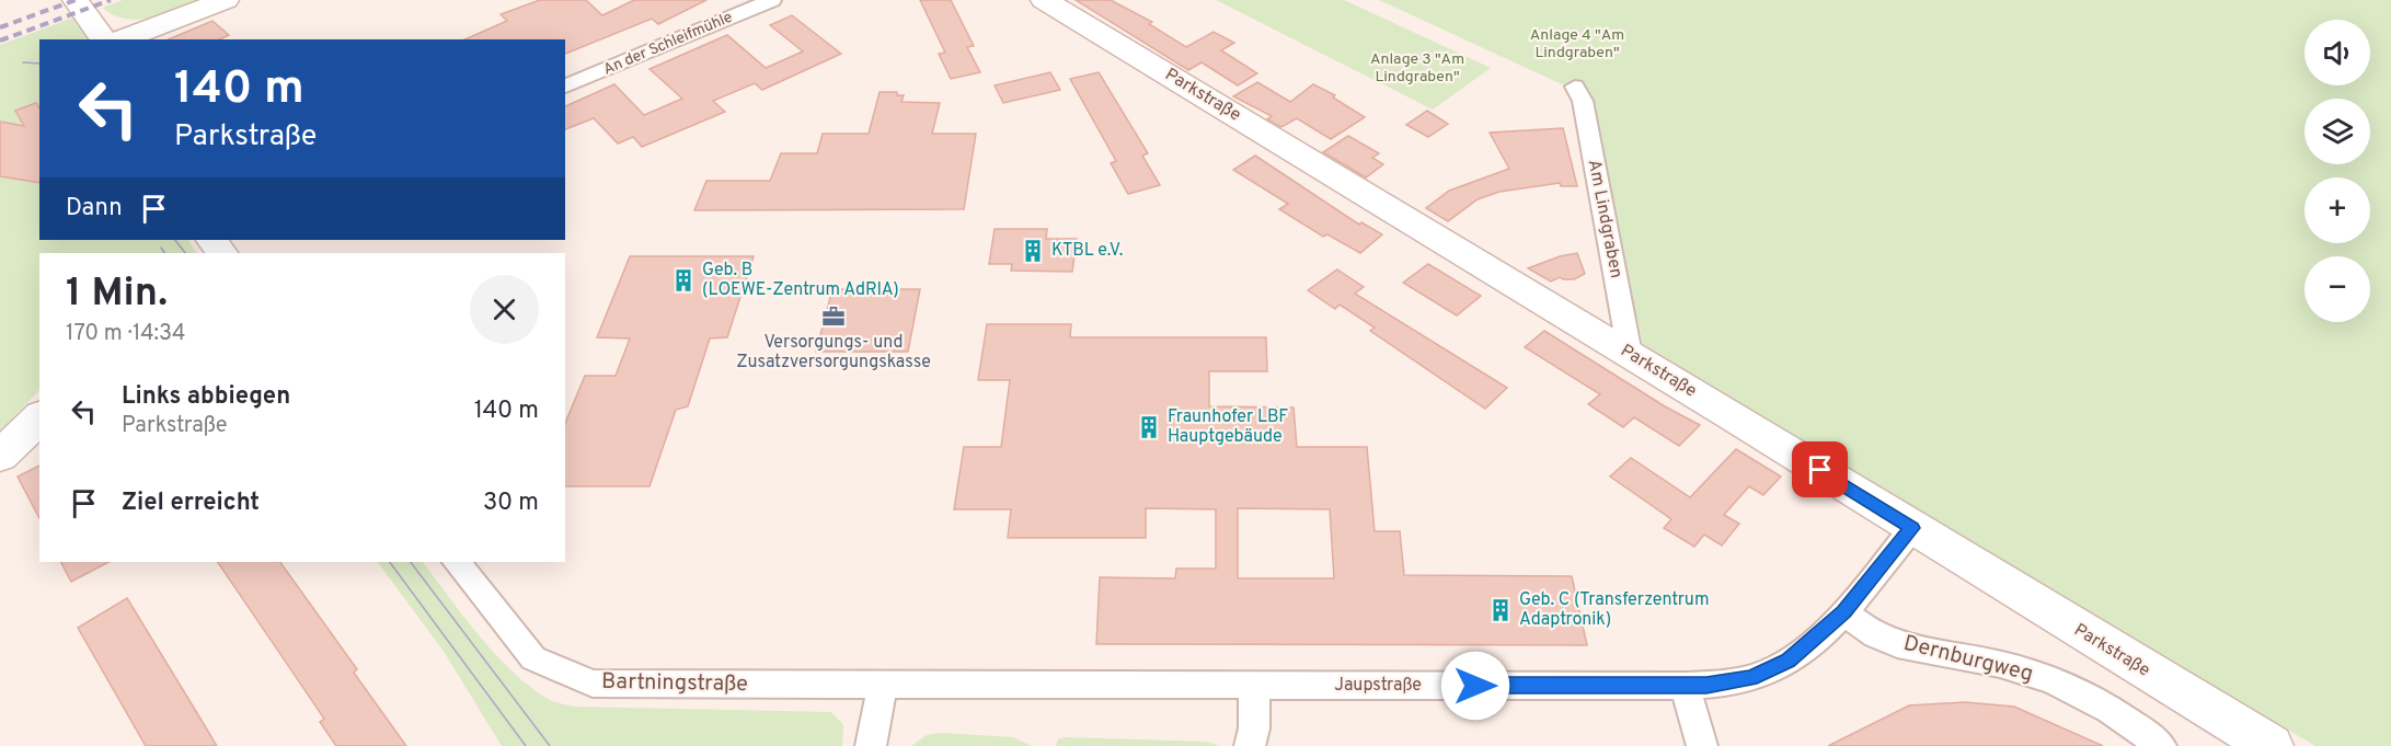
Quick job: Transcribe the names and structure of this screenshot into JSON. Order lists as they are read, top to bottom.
{
  "streets": {
    "street": [
      "An der Schleifmühle",
      "Parkstraße",
      "Am Lindgraben",
      "Dernburgweg",
      "Bartningstraße",
      "Jaupstraße"
    ]
  },
  "crossings": [
    ["Parkstraße", "Am Lindgraben"],
    ["Parkstraße", "Jaupstraße"],
    ["Dernburgweg", "Jaupstraße"],
    ["Bartningstraße", "Jaupstraße"]
  ],
  "parks": ["Anlage 4 \"Am Lindgraben\"", "Anlage 3 \"Am Lindgraben\""],
  "places": {
    "building": [
      "KTBL e.V.",
      "Geb. B (LOEWE-Zentrum AdRIA)",
      "Fraunhofer LBF Hauptgebäude",
      "Geb. C (Transferzentrum Adaptronik)"
    ],
    "office": ["Versorgungs- und Zusatzversorgungskasse"]
  },
  "page": {
    "map_buttons": ["+", "−"],
    "turn": ["140 m", "Parkstraße"],
    "then": "Dann",
    "heading": ["1 Min.", "170 m · 14:34"],
    "list": [
      {
        "name": "Links abbiegen",
        "note": "Parkstraße",
        "value": "140 m"
      },
      {
        "name": "Ziel erreicht",
        "value": "30 m"
      }
    ]
  }
}
